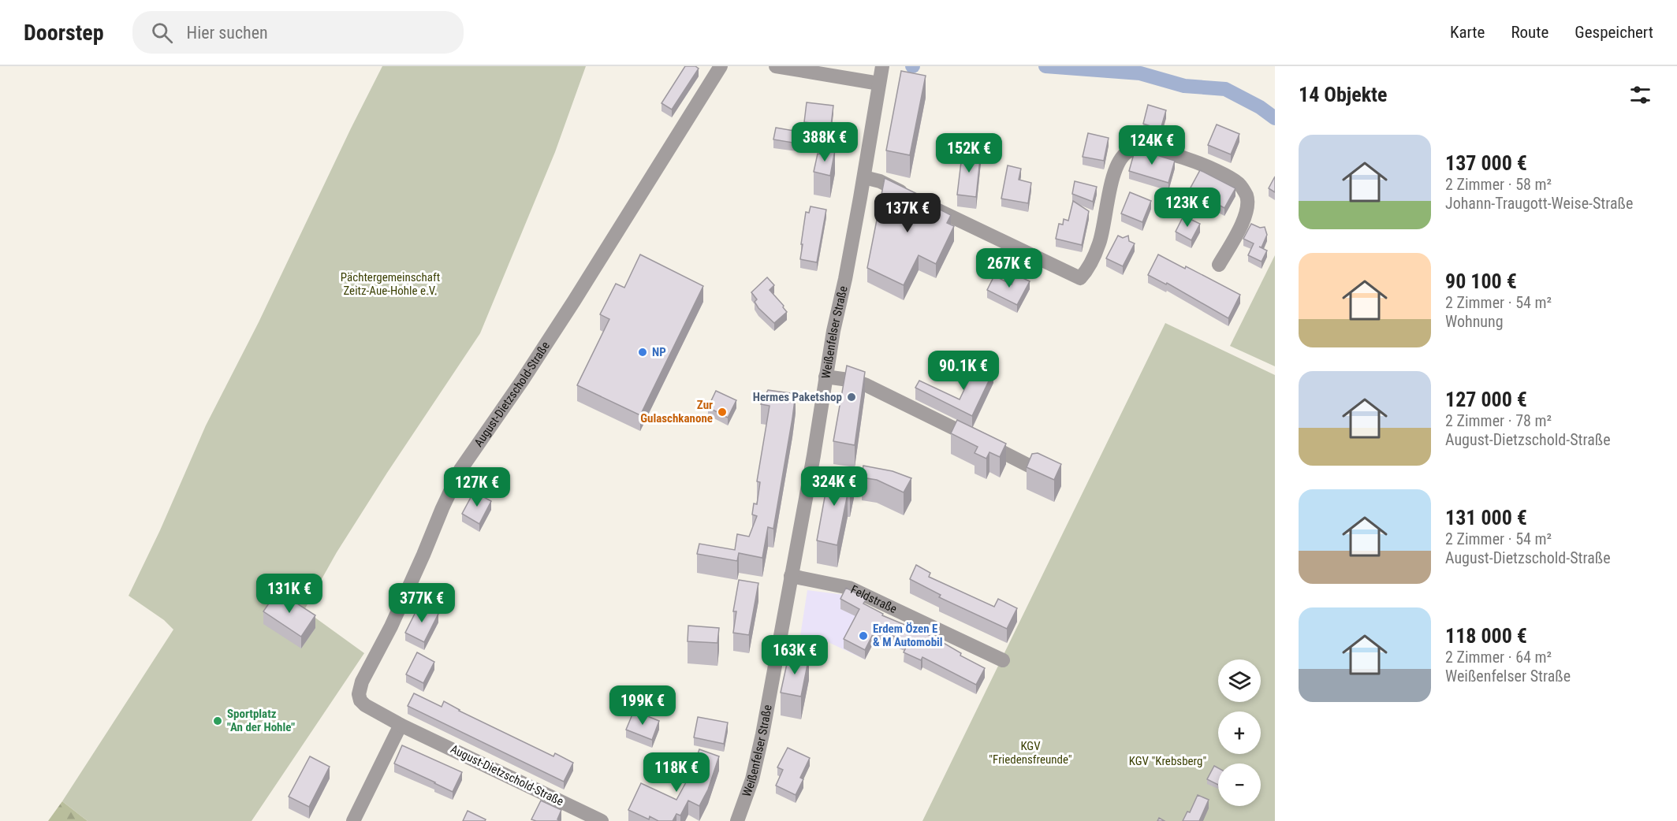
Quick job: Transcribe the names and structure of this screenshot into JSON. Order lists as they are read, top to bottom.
{
  "streets": {
    "street": ["Weißenfelser Straße", "August-Dietzschold-Straße", "Feldstraße"]
  },
  "crossings": [
    ["Weißenfelser Straße", "Feldstraße"]
  ],
  "parks": ["Pächtergemeinschaft Zeitz-Aue-Hohle e.V.", "KGV \"Friedensfreunde\"", "KGV \"Krebsberg\""],
  "places": [
    "NP",
    "Hermes Paketshop",
    "Zur Gulaschkanone",
    "Erdem Özen E & M Automobil",
    "Sportplatz \"An der Hohle\""
  ],
  "page": {
    "header": "Doorstep",
    "search": "Hier suchen",
    "nav": ["Karte", "Route", "Gespeichert"],
    "heading": "14 Objekte",
    "price": [
      "388K €",
      "124K €",
      "152K €",
      "123K €",
      "137K €",
      "267K €",
      "90.1K €",
      "324K €",
      "127K €",
      "131K €",
      "377K €",
      "163K €",
      "199K €",
      "118K €"
    ],
    "list": [
      {
        "name": "137 000 €",
        "note": "2 Zimmer · 58 m² · Johann-Traugott-Weise-Straße"
      },
      {
        "name": "90 100 €",
        "note": "2 Zimmer · 54 m² · Wohnung"
      },
      {
        "name": "127 000 €",
        "note": "2 Zimmer · 78 m² · August-Dietzschold-Straße"
      },
      {
        "name": "131 000 €",
        "note": "2 Zimmer · 54 m² · August-Dietzschold-Straße"
      },
      {
        "name": "118 000 €",
        "note": "2 Zimmer · 64 m² · Weißenfelser Straße"
      }
    ],
    "map_buttons": ["+", "−"]
  }
}
